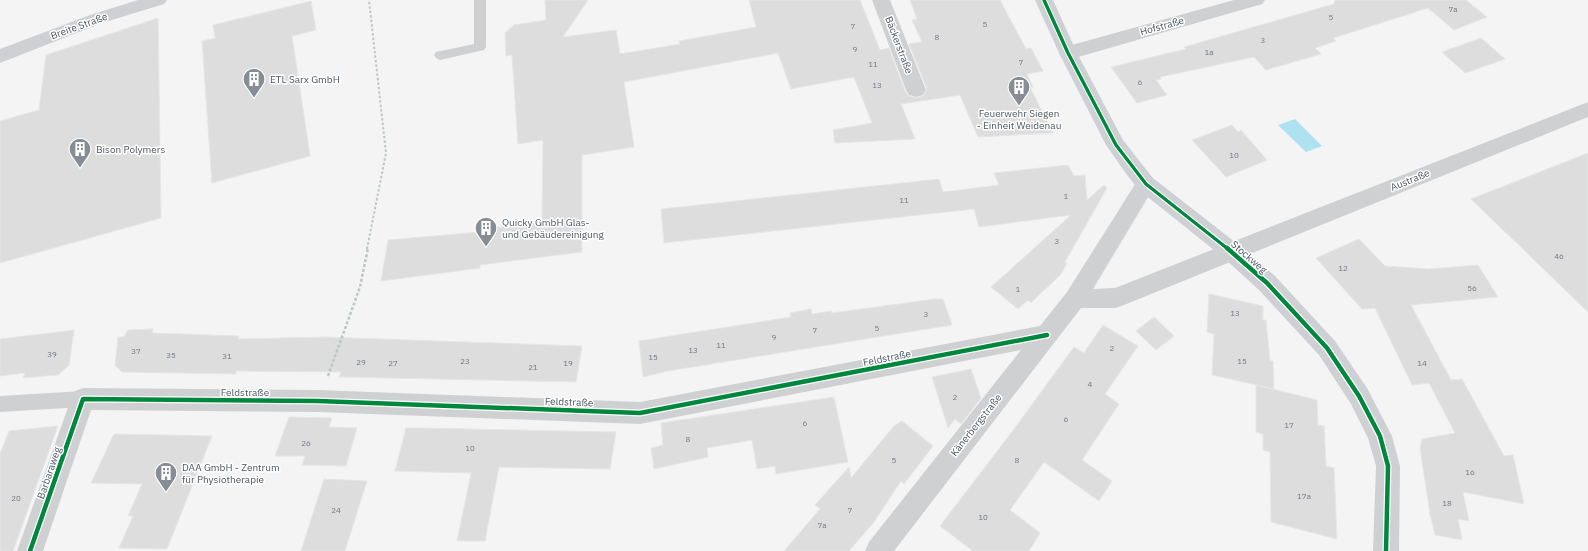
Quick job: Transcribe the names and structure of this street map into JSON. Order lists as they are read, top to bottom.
{
  "streets": {
    "street": [
      "Breite Straße",
      "Hofstraße",
      "Bäckerstraße",
      "Austraße",
      "Stockweg",
      "Feldstraße",
      "Känerbergstraße",
      "Barbaraweg"
    ]
  },
  "crossings": [
    ["Hofstraße", "Stockweg"],
    ["Austraße", "Stockweg"],
    ["Stockweg", "Känerbergstraße"],
    ["Feldstraße", "Känerbergstraße"],
    ["Feldstraße", "Barbaraweg"]
  ],
  "places": {
    "building": [
      "ETL Sarx GmbH",
      "Feuerwehr Siegen - Einheit Weidenau",
      "Bison Polymers",
      "Quicky GmbH Glas- und Gebäudereinigung",
      "DAA GmbH - Zentrum für Physiotherapie"
    ]
  },
  "house_numbers": [
    "7a",
    "5",
    "5",
    "7",
    "8",
    "3",
    "9",
    "1a",
    "7",
    "11",
    "6",
    "13",
    "10",
    "1",
    "11",
    "3",
    "46",
    "12",
    "56",
    "1",
    "13",
    "3",
    "5",
    "7",
    "9",
    "11",
    "2",
    "13",
    "37",
    "39",
    "35",
    "31",
    "15",
    "23",
    "15",
    "29",
    "27",
    "19",
    "14",
    "21",
    "4",
    "2",
    "6",
    "6",
    "17",
    "8",
    "26",
    "10",
    "5",
    "8",
    "16",
    "17a",
    "20",
    "18",
    "24",
    "7",
    "10",
    "7a"
  ]
}
